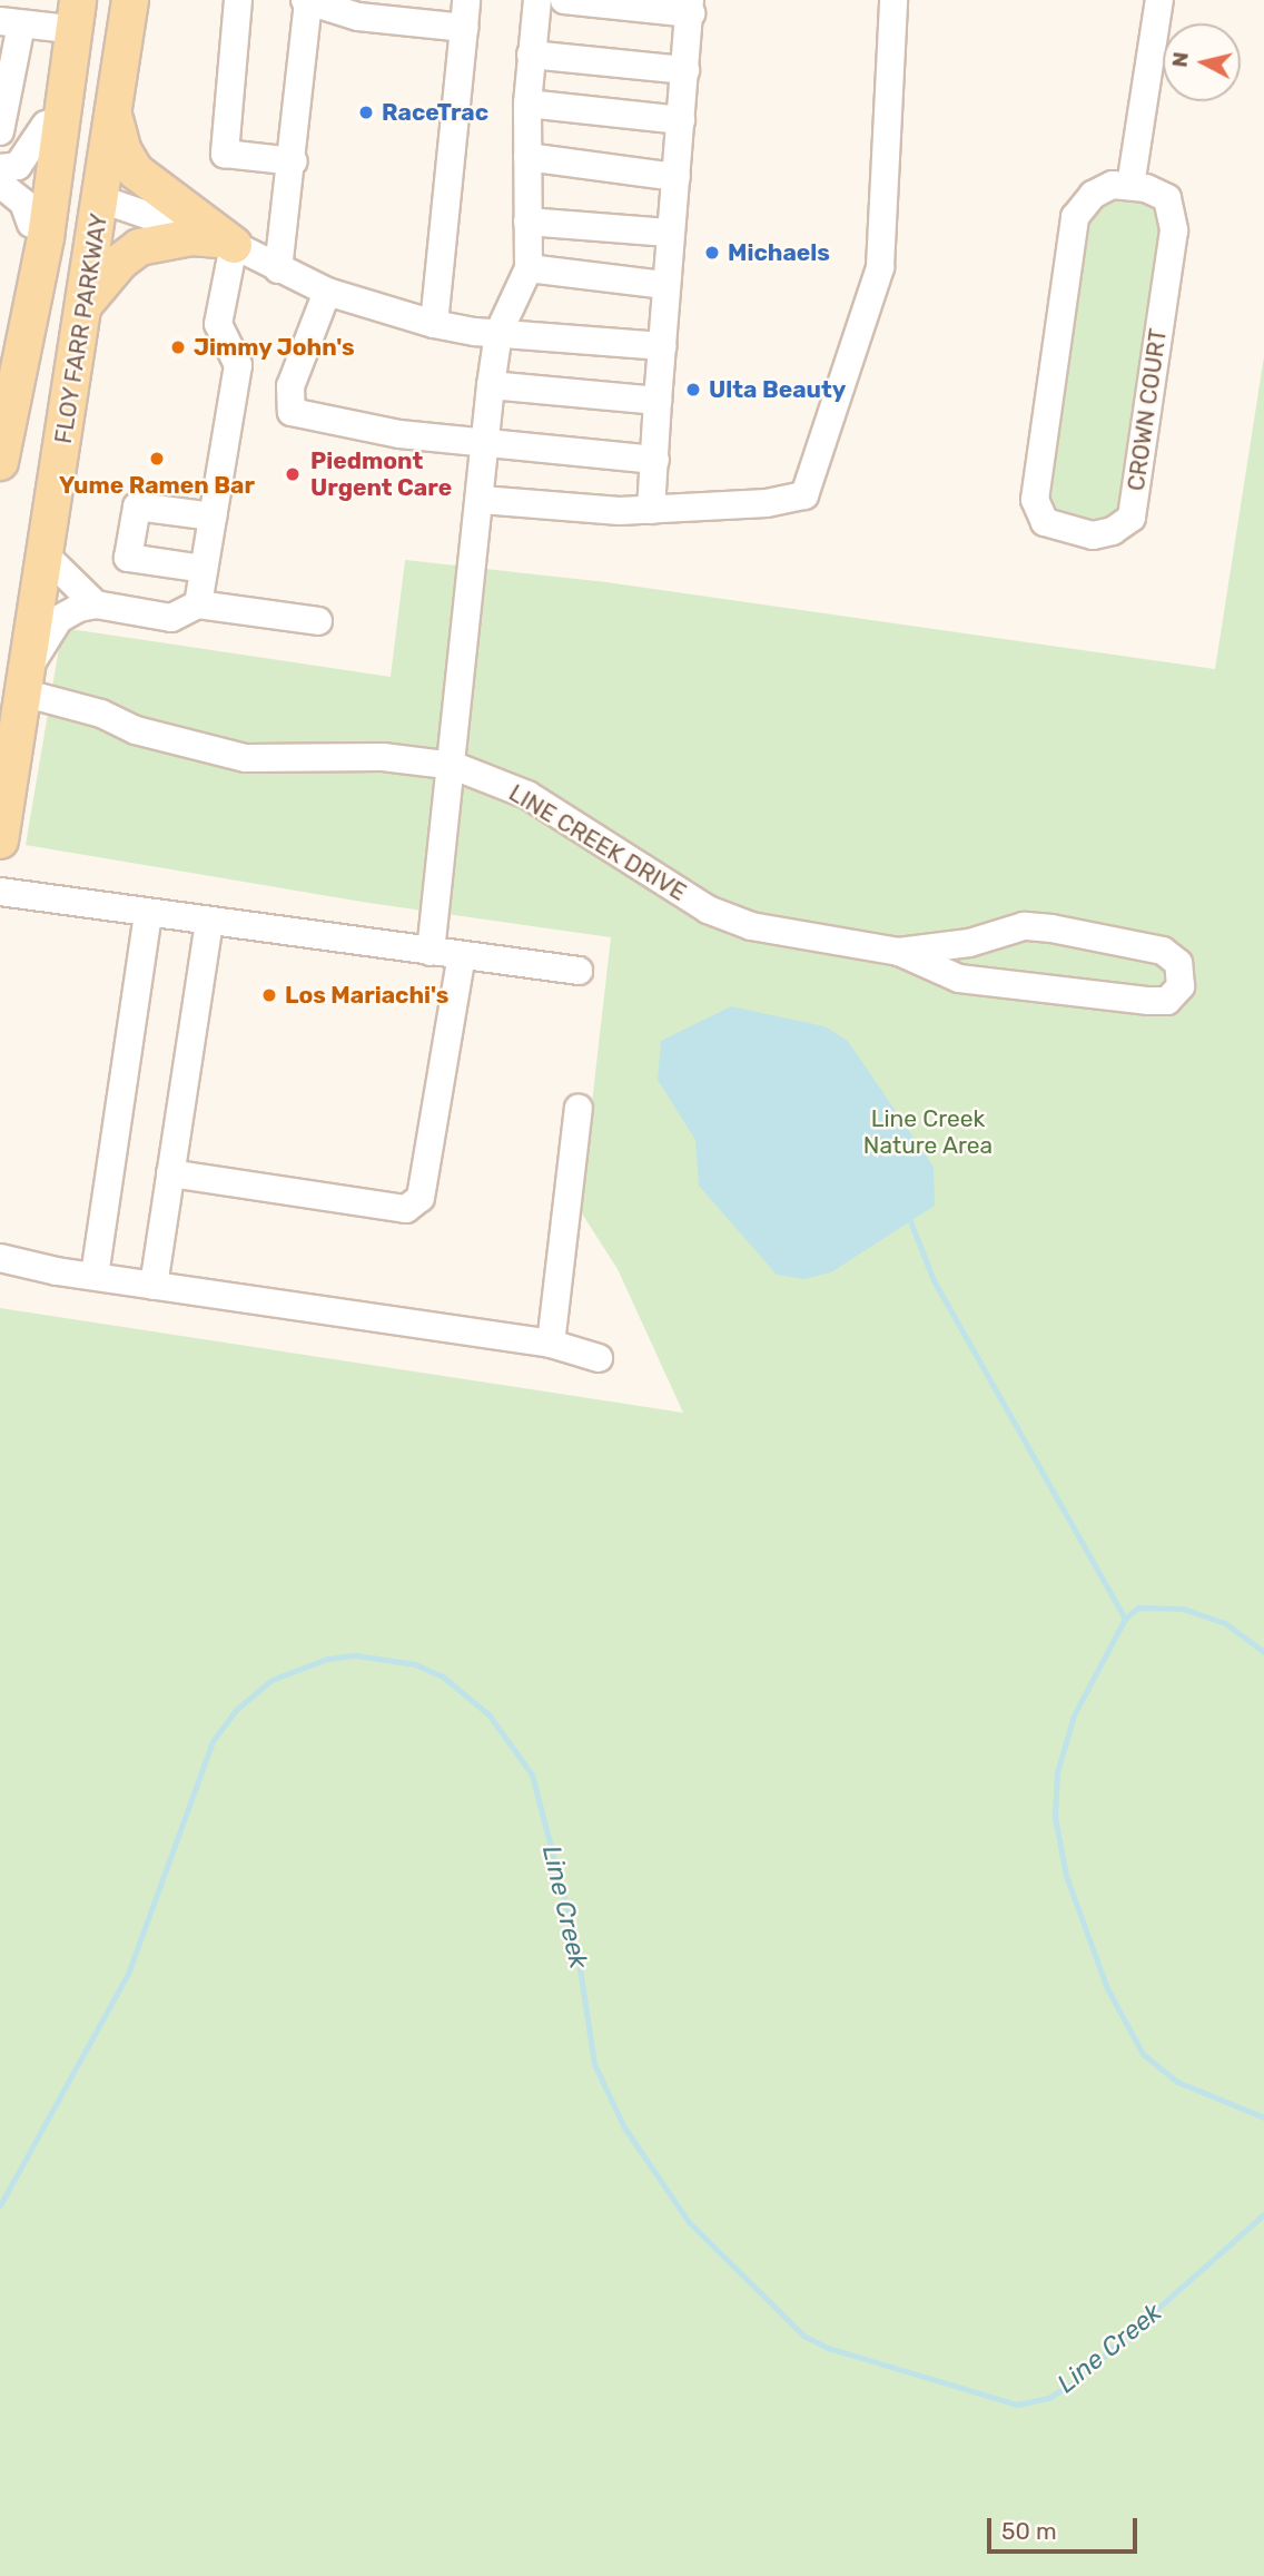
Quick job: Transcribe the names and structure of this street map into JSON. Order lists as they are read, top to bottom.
{
  "streets": {
    "main road": ["FLOY FARR PARKWAY"],
    "street": ["CROWN COURT", "LINE CREEK DRIVE"]
  },
  "crossings": [
    ["FLOY FARR PARKWAY", "LINE CREEK DRIVE"]
  ],
  "water": ["Line Creek"],
  "parks": ["Line Creek Nature Area"],
  "places": [
    "RaceTrac",
    "Michaels",
    "Jimmy John's",
    "Ulta Beauty",
    "Yume Ramen Bar",
    "Piedmont Urgent Care",
    "Los Mariachi's"
  ],
  "scale_bar": "50 m",
  "north": "left"
}
